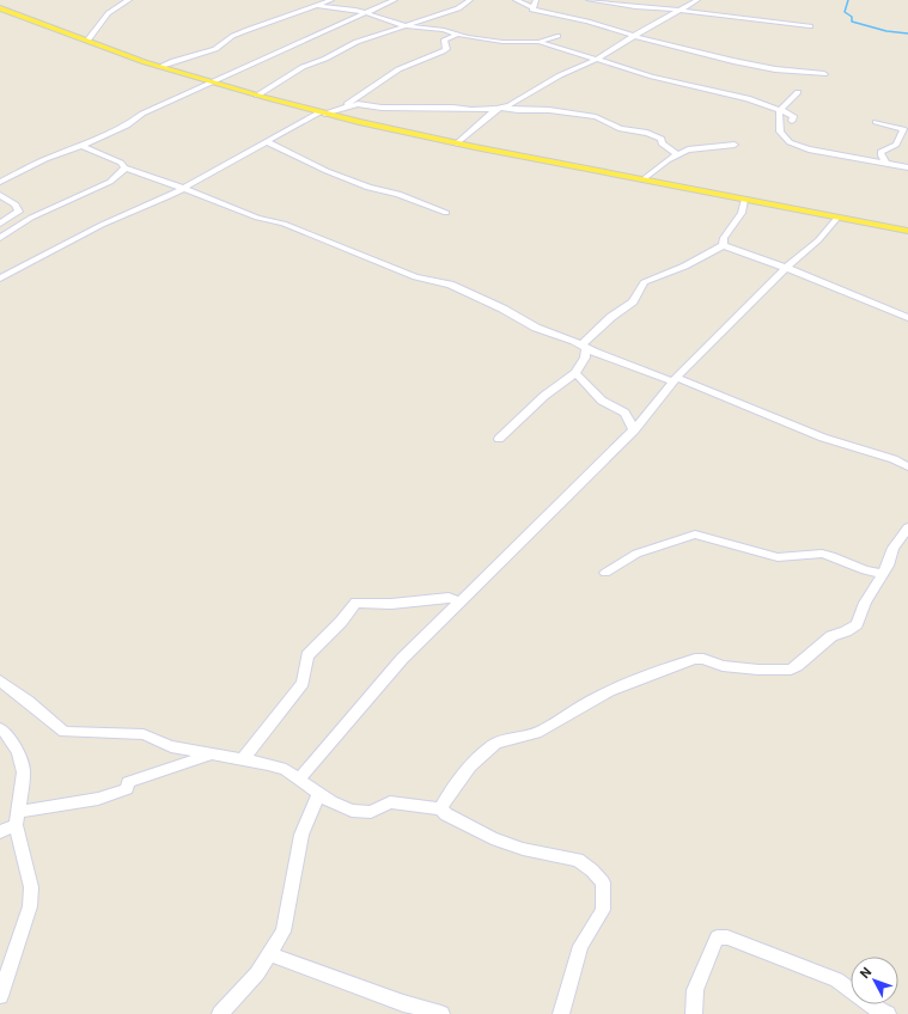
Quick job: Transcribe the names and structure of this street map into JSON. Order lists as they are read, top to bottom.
{
  "north": "top left"
}
